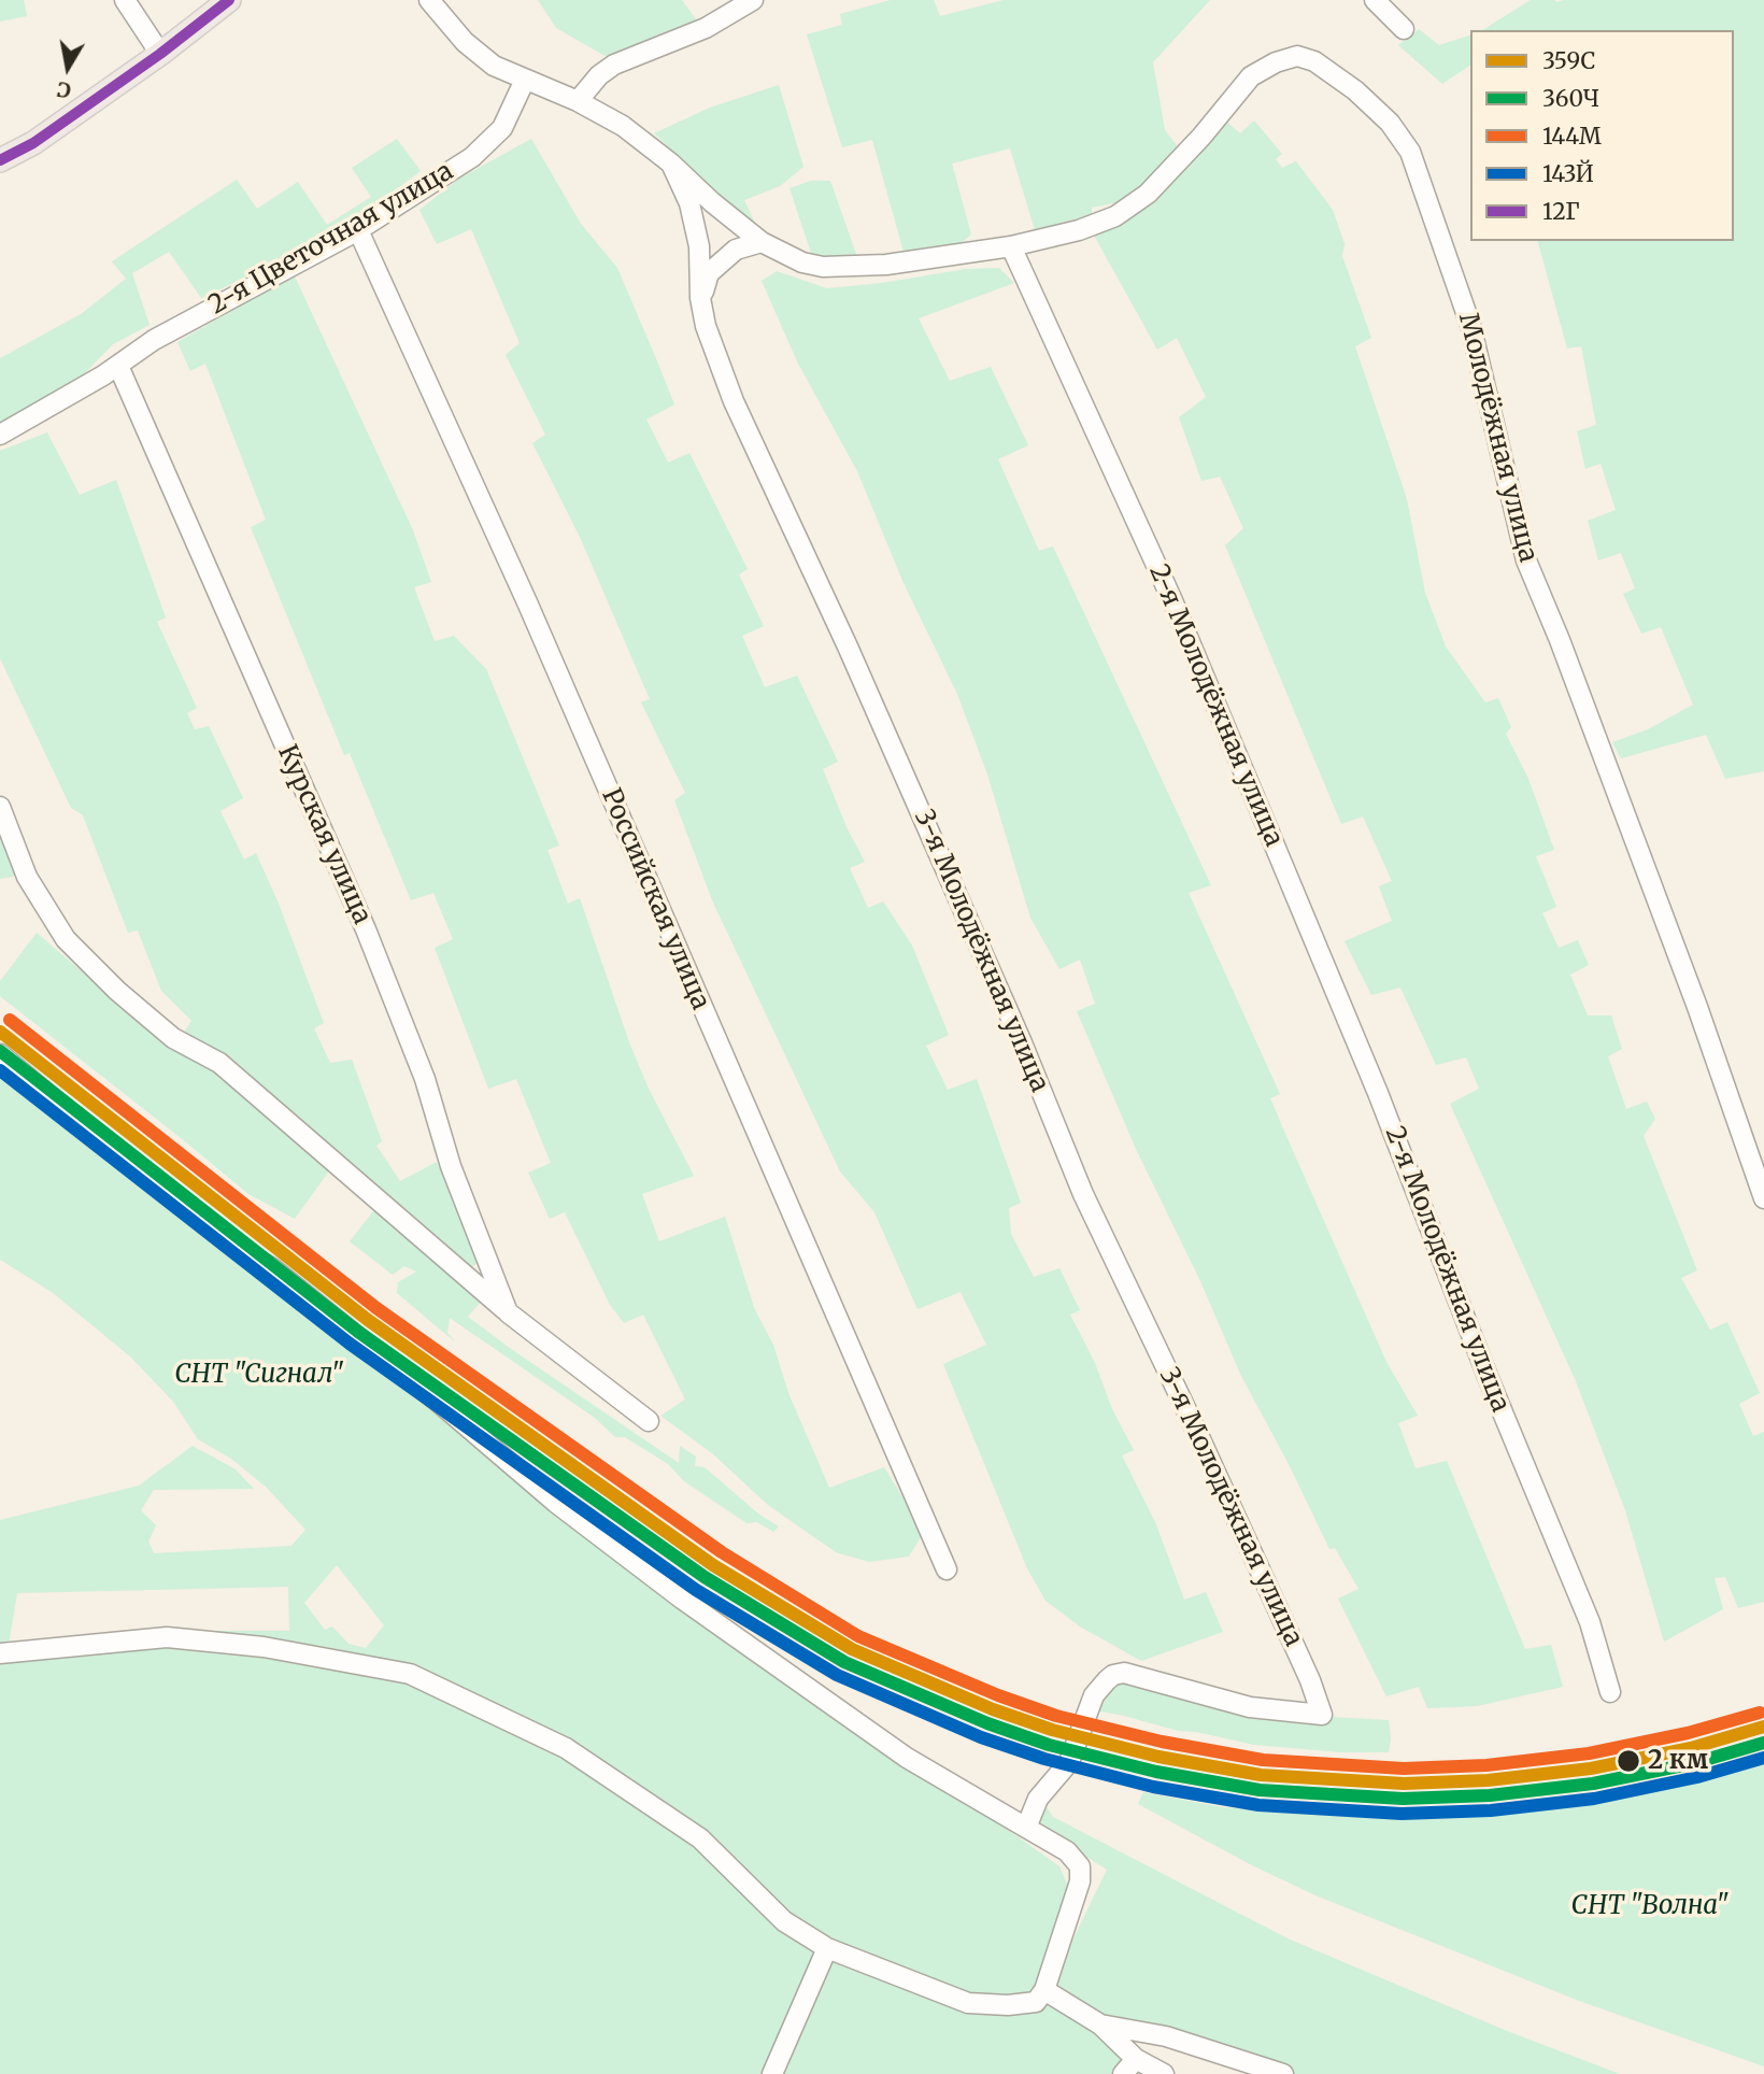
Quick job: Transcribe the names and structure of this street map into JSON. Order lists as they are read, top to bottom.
{
  "streets": {
    "street": [
      "2-я Цветочная улица",
      "Молодёжная улица",
      "2-я Молодёжная улица",
      "Курская улица",
      "Российская улица",
      "3-я Молодёжная улица"
    ]
  },
  "crossings": [
    ["2-я Цветочная улица", "Курская улица"],
    ["2-я Цветочная улица", "Российская улица"],
    ["Молодёжная улица", "2-я Молодёжная улица"]
  ],
  "parks": ["СНТ \"Сигнал\"", "СНТ \"Волна\""],
  "places": ["2 км"],
  "lines": [
    "transit line 12Г",
    "transit line 144М",
    "transit line 359С",
    "transit line 360Ч",
    "transit line 143Й"
  ],
  "legend": [
    "359С",
    "360Ч",
    "144М",
    "143Й",
    "12Г"
  ],
  "north": "bottom"
}
